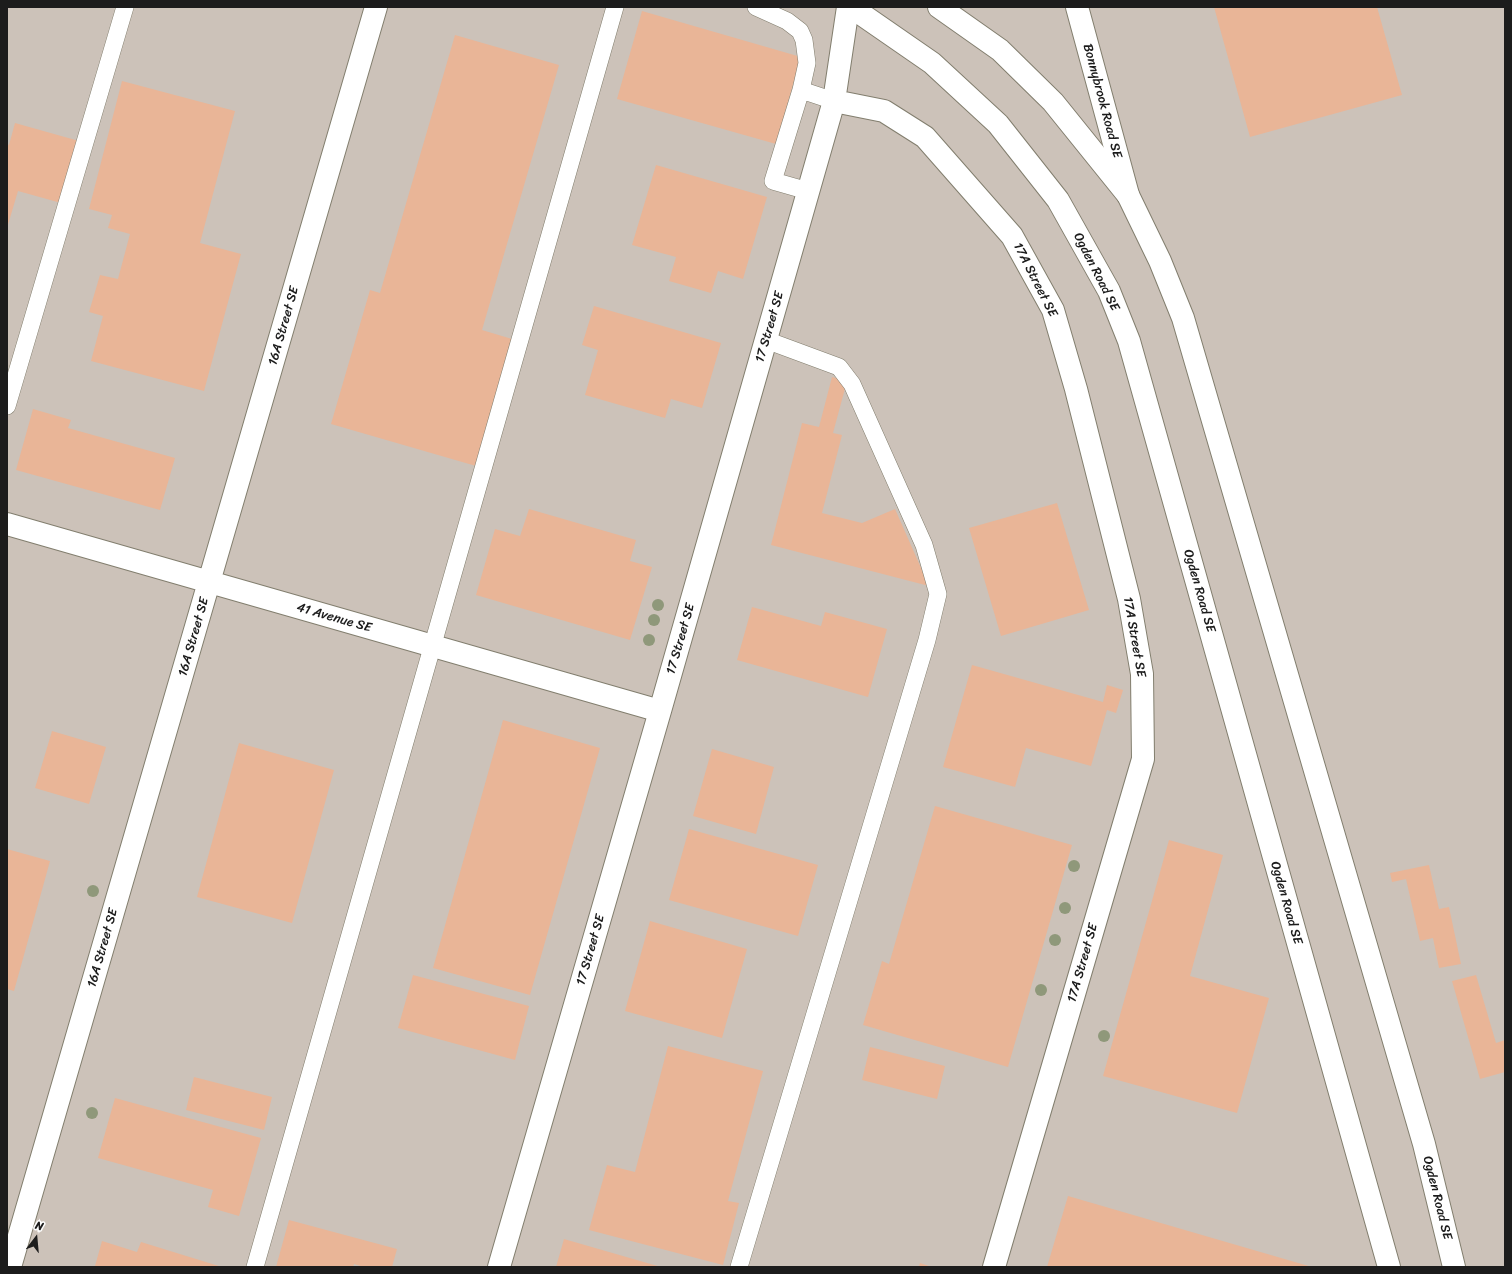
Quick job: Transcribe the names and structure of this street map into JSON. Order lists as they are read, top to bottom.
{
  "streets": {
    "street": [
      "Bonnybrook Road SE",
      "Ogden Road SE",
      "17A Street SE",
      "16A Street SE",
      "17 Street SE",
      "41 Avenue SE"
    ]
  },
  "crossings": [
    ["Bonnybrook Road SE", "Ogden Road SE"],
    ["17A Street SE", "17 Street SE"],
    ["16A Street SE", "41 Avenue SE"],
    ["17 Street SE", "41 Avenue SE"]
  ],
  "north": "top"
}
